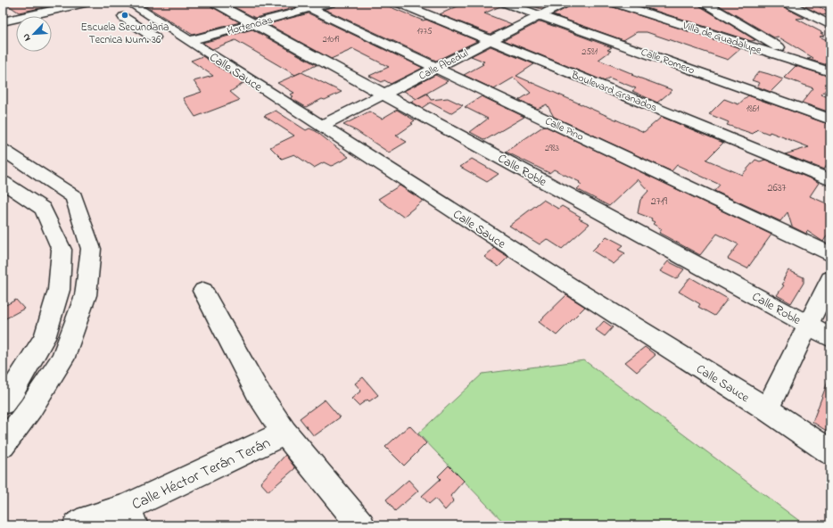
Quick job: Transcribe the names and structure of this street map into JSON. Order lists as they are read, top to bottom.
{
  "streets": {
    "street": [
      "Hortencias",
      "Villa de Guadalupe",
      "Calle Romero",
      "Calle Abedul",
      "Calle Sauce",
      "Boulevard Granados",
      "Calle Pino",
      "Calle Roble",
      "Calle Héctor Terán Terán"
    ]
  },
  "crossings": [
    ["Hortencias", "Calle Sauce"],
    ["Hortencias", "Calle Pino"],
    ["Hortencias", "Calle Roble"],
    ["Calle Romero", "Calle Abedul"],
    ["Calle Abedul", "Calle Sauce"],
    ["Calle Abedul", "Boulevard Granados"],
    ["Calle Abedul", "Calle Pino"],
    ["Calle Abedul", "Calle Roble"]
  ],
  "places": ["Escuela Secundaria Tecnica Num. 36"],
  "house_numbers": [
    "1775",
    "21019",
    "2581",
    "1861",
    "2983",
    "2637",
    "2719"
  ],
  "north": "bottom left"
}
